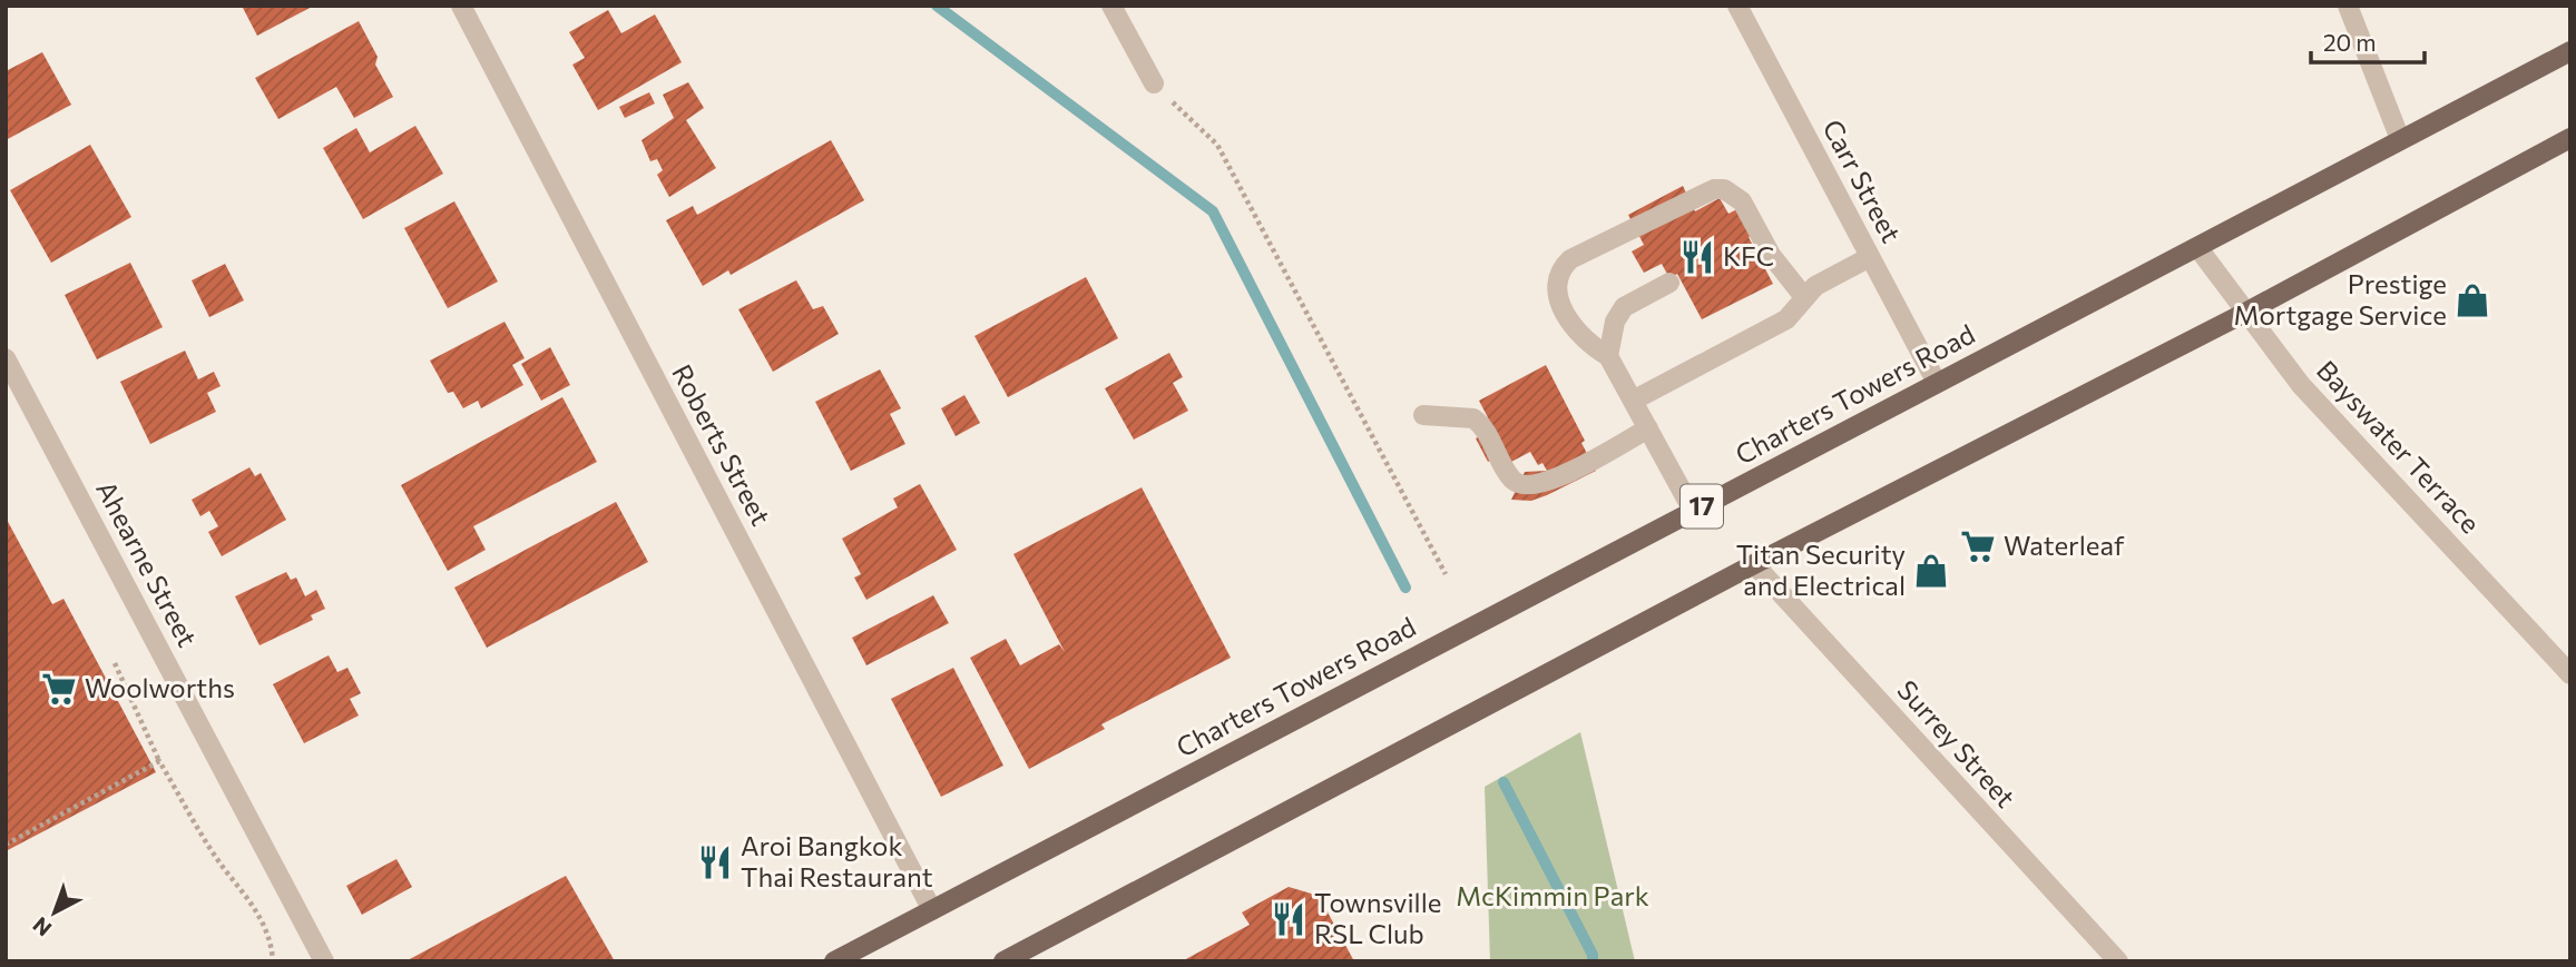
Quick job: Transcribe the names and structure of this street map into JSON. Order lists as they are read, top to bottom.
{
  "streets": {
    "main road": ["Charters Towers Road", "17"],
    "street": [
      "Carr Street",
      "Roberts Street",
      "Bayswater Terrace",
      "Ahearne Street",
      "Surrey Street"
    ]
  },
  "crossings": [
    ["Carr Street", "Charters Towers Road"],
    ["Charters Towers Road", "Roberts Street"],
    ["Charters Towers Road", "Bayswater Terrace"]
  ],
  "parks": ["McKimmin Park"],
  "places": {
    "restaurant": ["KFC", "Aroi Bangkok Thai Restaurant", "Townsville RSL Club"],
    "shop": ["Prestige Mortgage Service", "Titan Security and Electrical"],
    "supermarket": ["Waterleaf", "Woolworths"]
  },
  "scale_bar": "20 m",
  "north": "bottom left"
}
